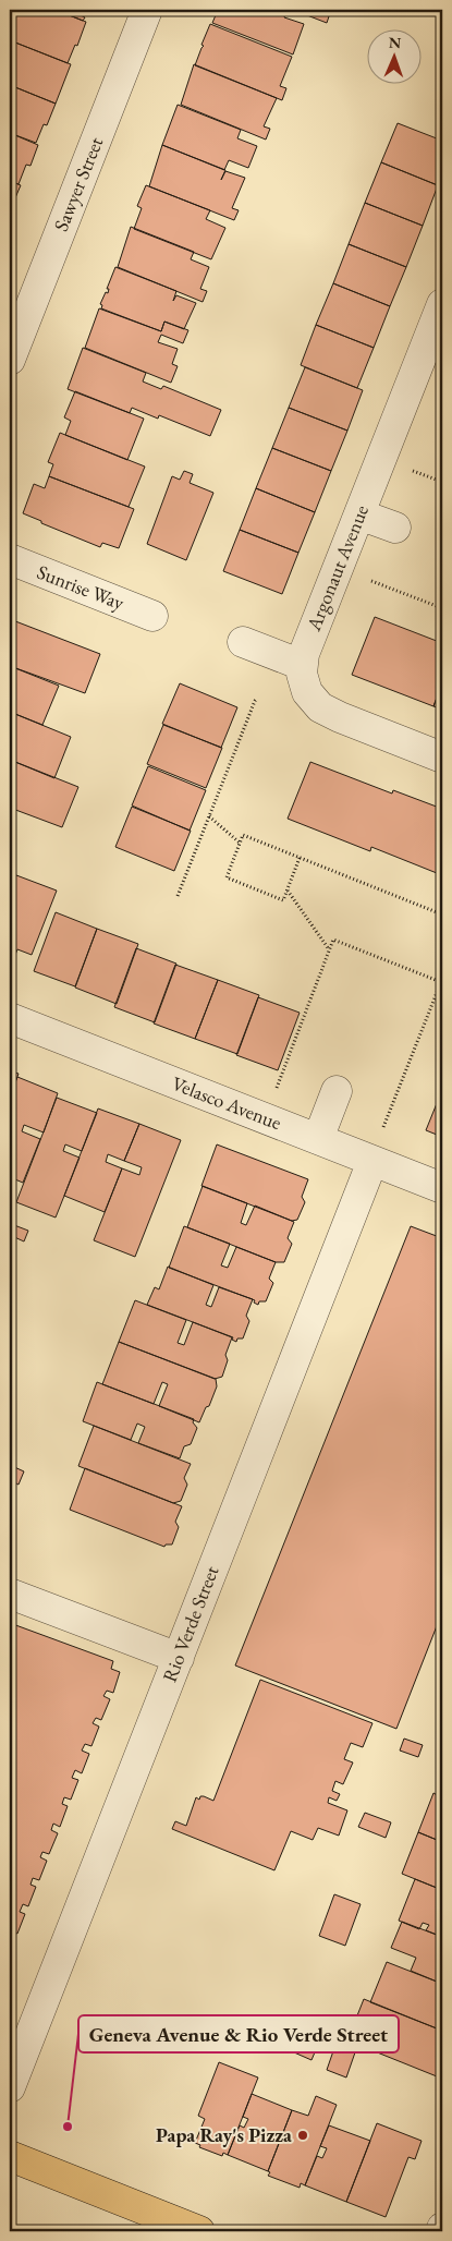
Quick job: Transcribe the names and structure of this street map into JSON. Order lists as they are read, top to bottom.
{
  "streets": {
    "street": [
      "Sawyer Street",
      "Argonaut Avenue",
      "Sunrise Way",
      "Velasco Avenue",
      "Rio Verde Street"
    ]
  },
  "crossings": [
    ["Velasco Avenue", "Rio Verde Street"]
  ],
  "places": ["Geneva Avenue & Rio Verde Street", "Papa Ray's Pizza"],
  "north": "top"
}
